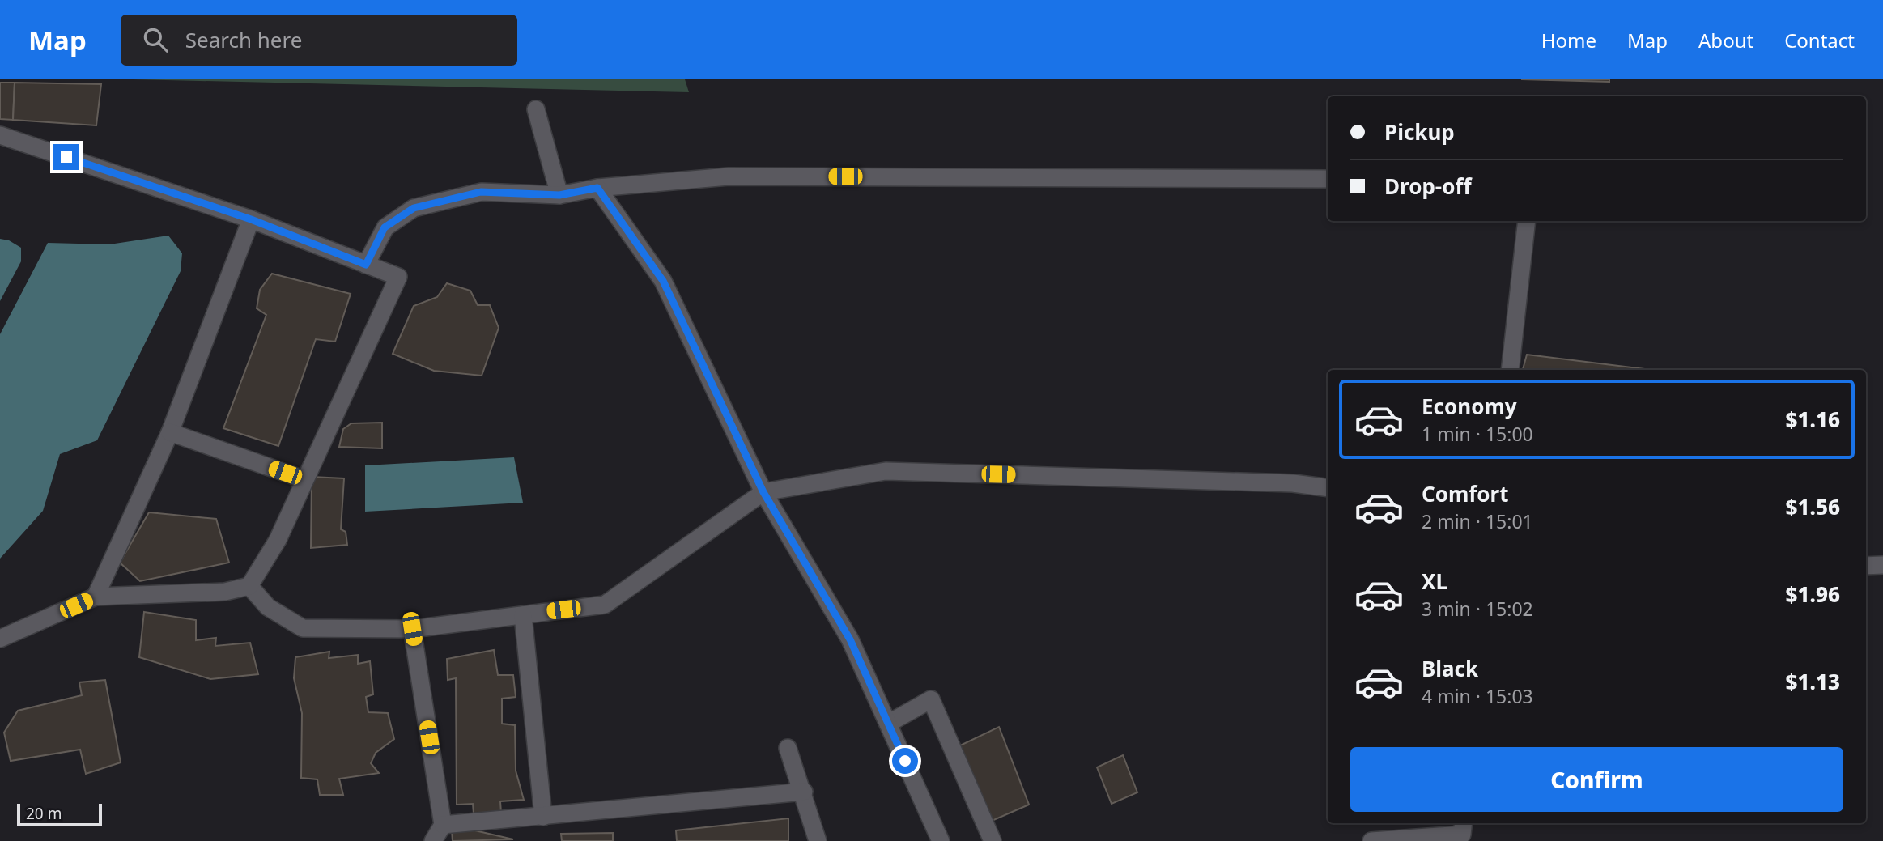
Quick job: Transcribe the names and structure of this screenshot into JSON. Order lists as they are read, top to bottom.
{
  "scale_bar": "20 m",
  "page": {
    "header": "Map",
    "search": "Search here",
    "nav": [
      "Home",
      "Map",
      "About",
      "Contact"
    ],
    "banner": ["Pickup", "Drop-off"],
    "list": [
      {
        "name": "Economy",
        "note": "1 min · 15:00",
        "value": "$1.16"
      },
      {
        "name": "Comfort",
        "note": "2 min · 15:01",
        "value": "$1.56"
      },
      {
        "name": "XL",
        "note": "3 min · 15:02",
        "value": "$1.96"
      },
      {
        "name": "Black",
        "note": "4 min · 15:03",
        "value": "$1.13"
      }
    ],
    "buttons": "Confirm",
    "scale": "20 m"
  }
}
